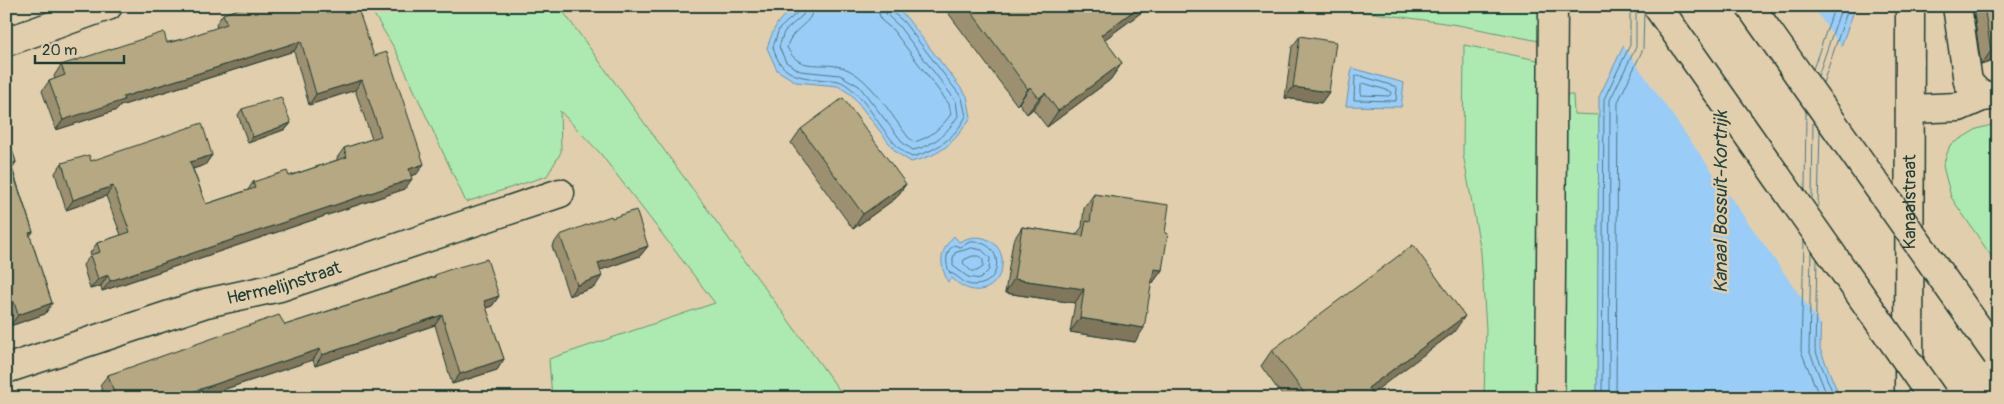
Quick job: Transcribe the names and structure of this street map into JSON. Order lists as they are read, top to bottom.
{
  "streets": {
    "main road": ["Kanaalstraat", "Hermelijnstraat"]
  },
  "water": ["Kanaal Bossuit-Kortrijk"],
  "scale_bar": "20 m"
}
